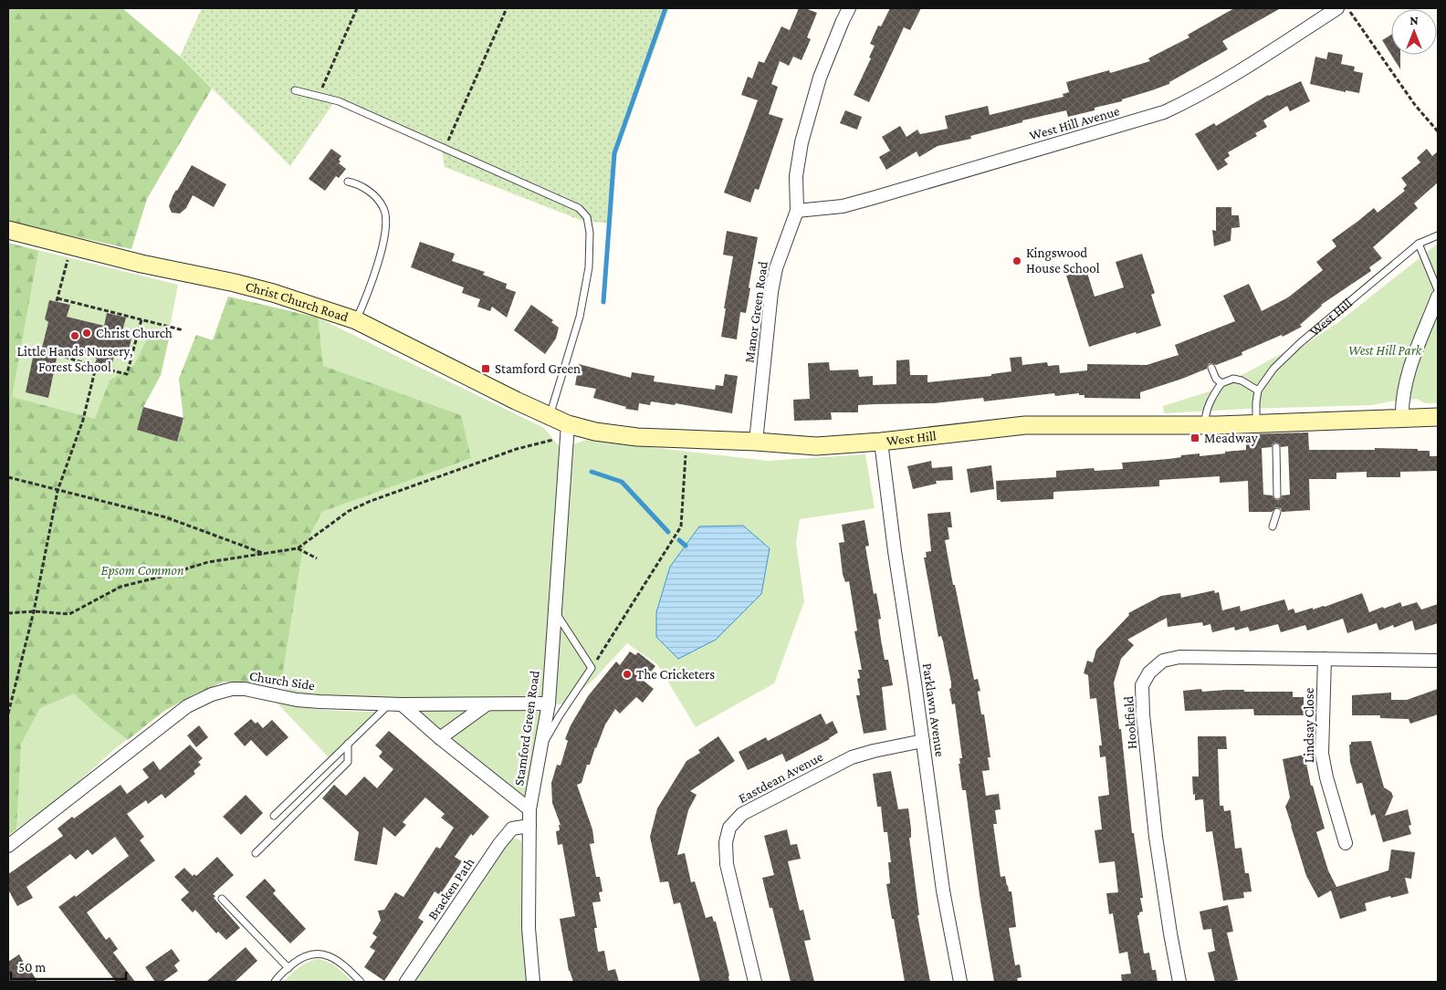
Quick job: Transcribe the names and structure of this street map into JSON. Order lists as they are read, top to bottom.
{
  "streets": {
    "main road": ["Christ Church Road", "West Hill"],
    "street": [
      "West Hill Avenue",
      "Manor Green Road",
      "Church Side",
      "Parklawn Avenue",
      "Hookfield",
      "Lindsay Close",
      "Stamford Green Road",
      "Eastdean Avenue",
      "Bracken Path"
    ]
  },
  "crossings": [
    ["West Hill Avenue", "Manor Green Road"],
    ["Christ Church Road", "West Hill"],
    ["Christ Church Road", "Stamford Green Road"],
    ["Manor Green Road", "West Hill"],
    ["West Hill", "Parklawn Avenue"],
    ["West Hill", "Stamford Green Road"],
    ["Church Side", "Stamford Green Road"],
    ["Parklawn Avenue", "Eastdean Avenue"],
    ["Hookfield", "Lindsay Close"],
    ["Stamford Green Road", "Bracken Path"]
  ],
  "parks": ["West Hill Park", "Epsom Common"],
  "places": {
    "other": [
      "Kingswood House School",
      "Christ Church",
      "Little Hands Nursery, Forest School",
      "The Cricketers"
    ],
    "transit": ["Stamford Green", "Meadway"]
  },
  "scale_bar": "50 m",
  "north": "top"
}
